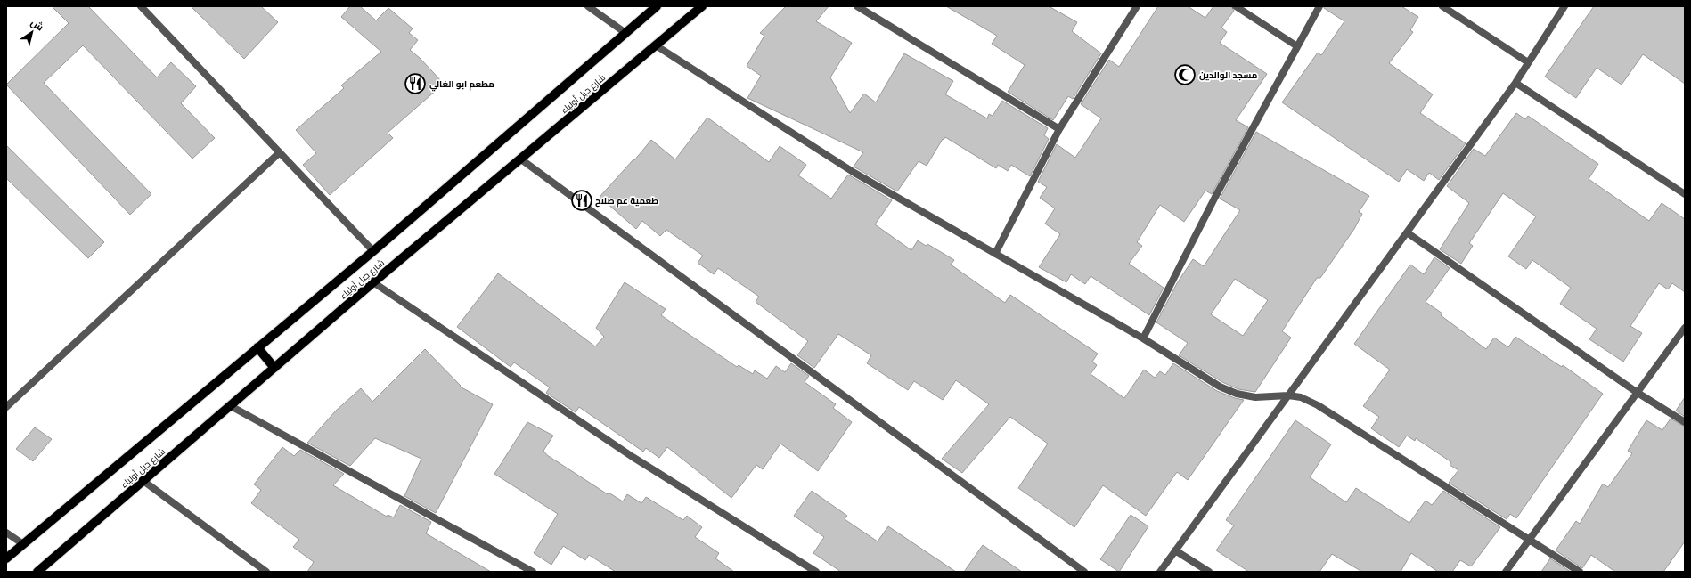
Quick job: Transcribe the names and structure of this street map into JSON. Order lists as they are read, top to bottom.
{
  "streets": {
    "main road": ["شارع جبل أولياء"]
  },
  "places": {
    "mosque": ["مسجد الوالدين"],
    "restaurant": ["مطعم ابو الغالي", "طعمية عم صلاح"]
  },
  "north": "top right"
}
